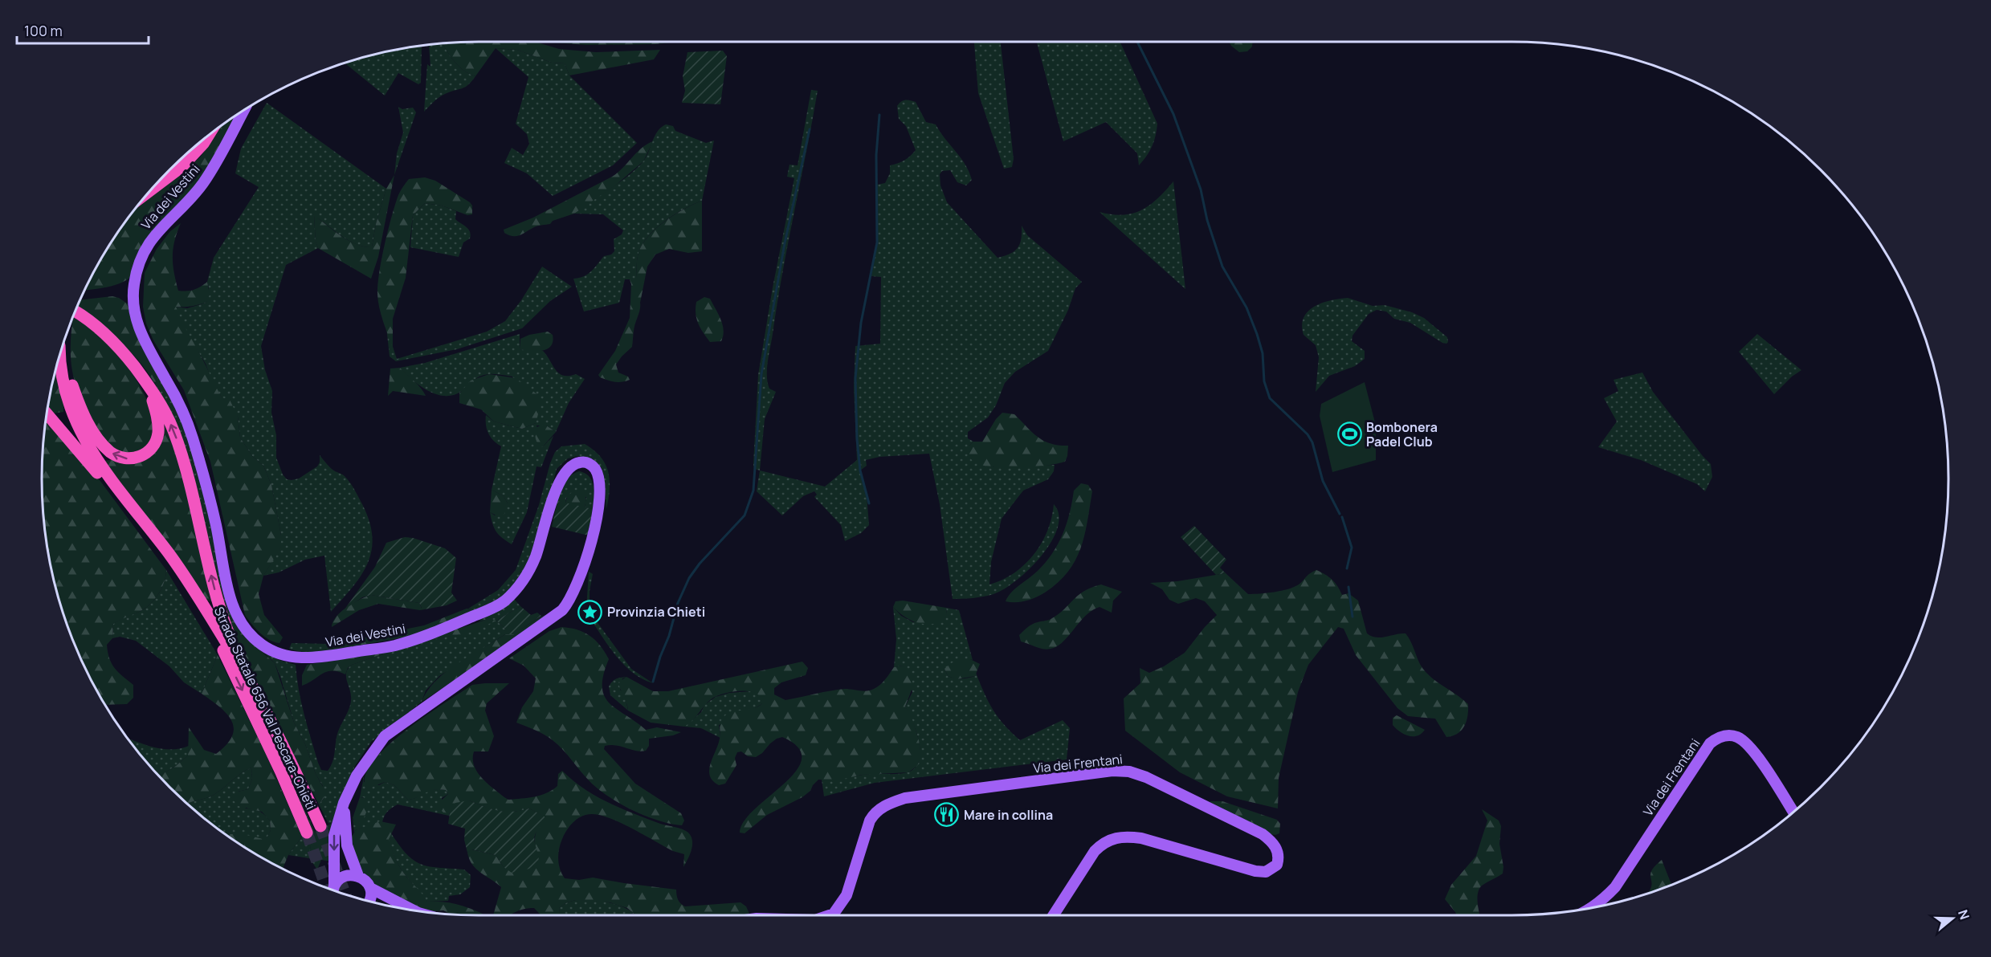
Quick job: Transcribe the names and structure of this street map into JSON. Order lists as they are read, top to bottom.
{
  "streets": {
    "highway": ["Strada Statale 656 Val Pescara-Chieti"],
    "main road": ["Via dei Vestini", "Via dei Frentani"]
  },
  "places": {
    "sports": ["Bombonera Padel Club"],
    "place": ["Provinzia Chieti"],
    "restaurant": ["Mare in collina"]
  },
  "scale_bar": "100 m",
  "north": "right"
}
